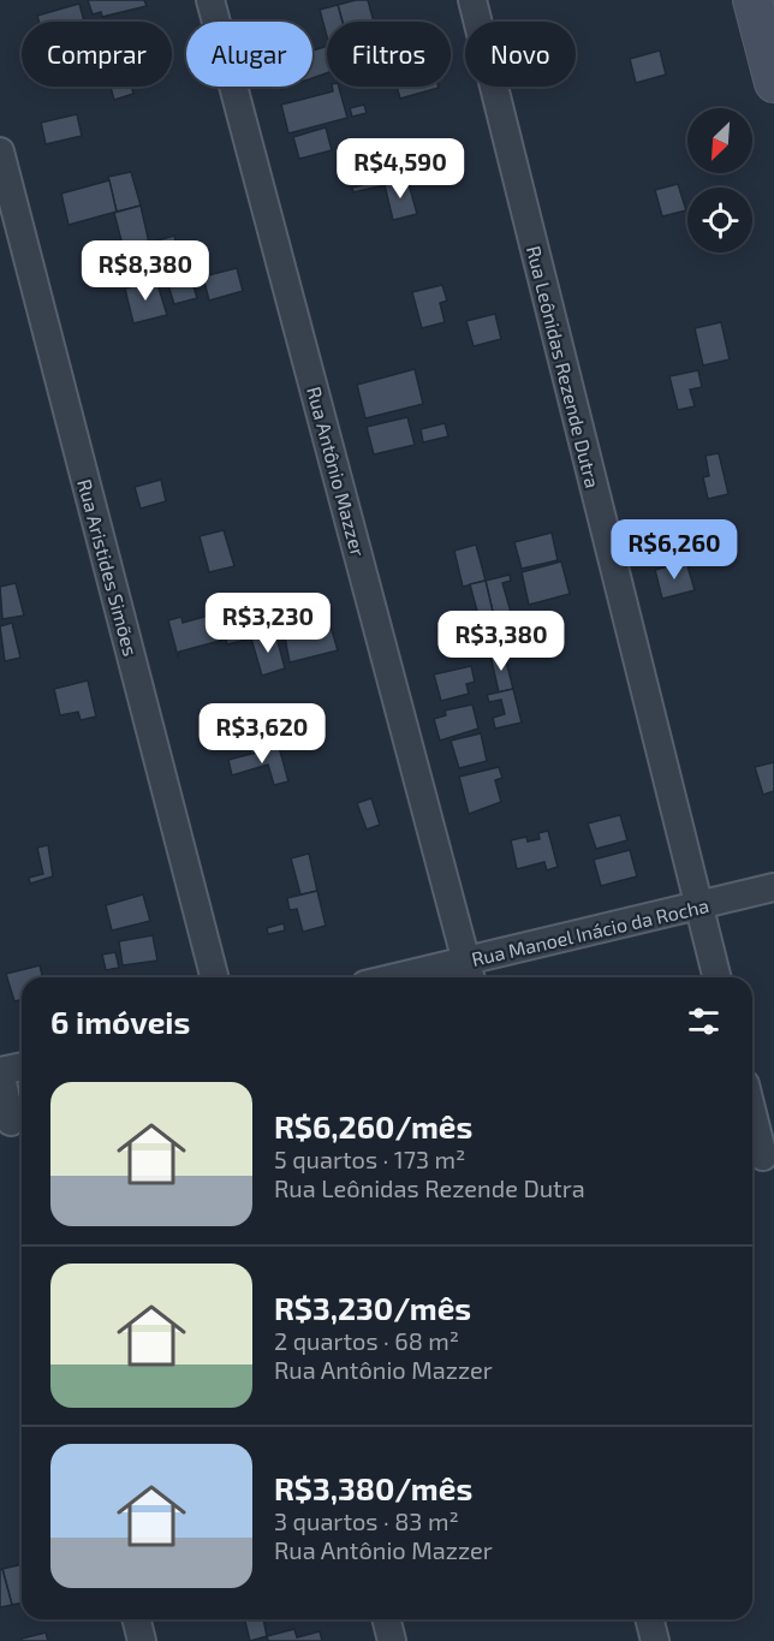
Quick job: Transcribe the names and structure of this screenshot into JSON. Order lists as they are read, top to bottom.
{
  "streets": {
    "street": [
      "Rua Leônidas Rezende Dutra",
      "Rua Antônio Mazzer",
      "Rua Aristides Simões",
      "Rua Manoel Inácio da Rocha"
    ]
  },
  "crossings": [
    ["Rua Leônidas Rezende Dutra", "Rua Manoel Inácio da Rocha"],
    ["Rua Antônio Mazzer", "Rua Manoel Inácio da Rocha"]
  ],
  "north": "bottom left",
  "page": {
    "chip": [
      "Comprar",
      "Alugar",
      "Filtros",
      "Novo"
    ],
    "price": [
      "R$4,590",
      "R$8,380",
      "R$6,260",
      "R$3,230",
      "R$3,380",
      "R$3,620"
    ],
    "heading": "6 imóveis",
    "list": [
      {
        "name": "R$6,260/mês",
        "note": "5 quartos · 173 m² · Rua Leônidas Rezende Dutra"
      },
      {
        "name": "R$3,230/mês",
        "note": "2 quartos · 68 m² · Rua Antônio Mazzer"
      },
      {
        "name": "R$3,380/mês",
        "note": "3 quartos · 83 m² · Rua Antônio Mazzer"
      }
    ]
  }
}
